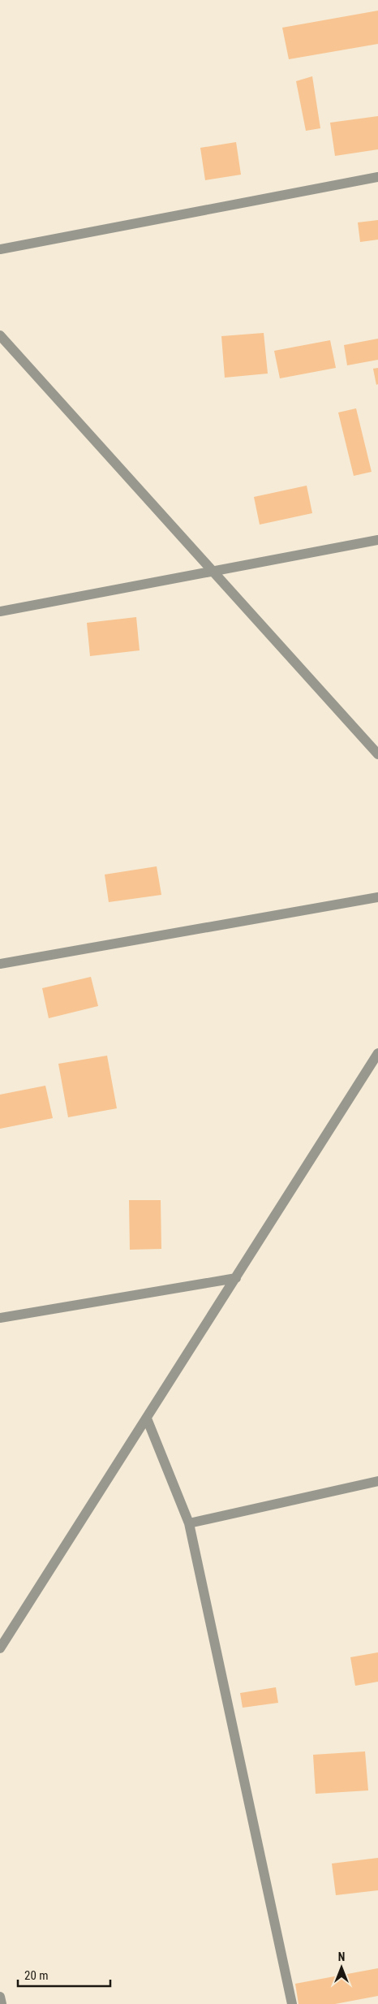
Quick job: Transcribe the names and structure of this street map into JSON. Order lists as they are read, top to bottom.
{
  "scale_bar": "20 m",
  "north": "top"
}
